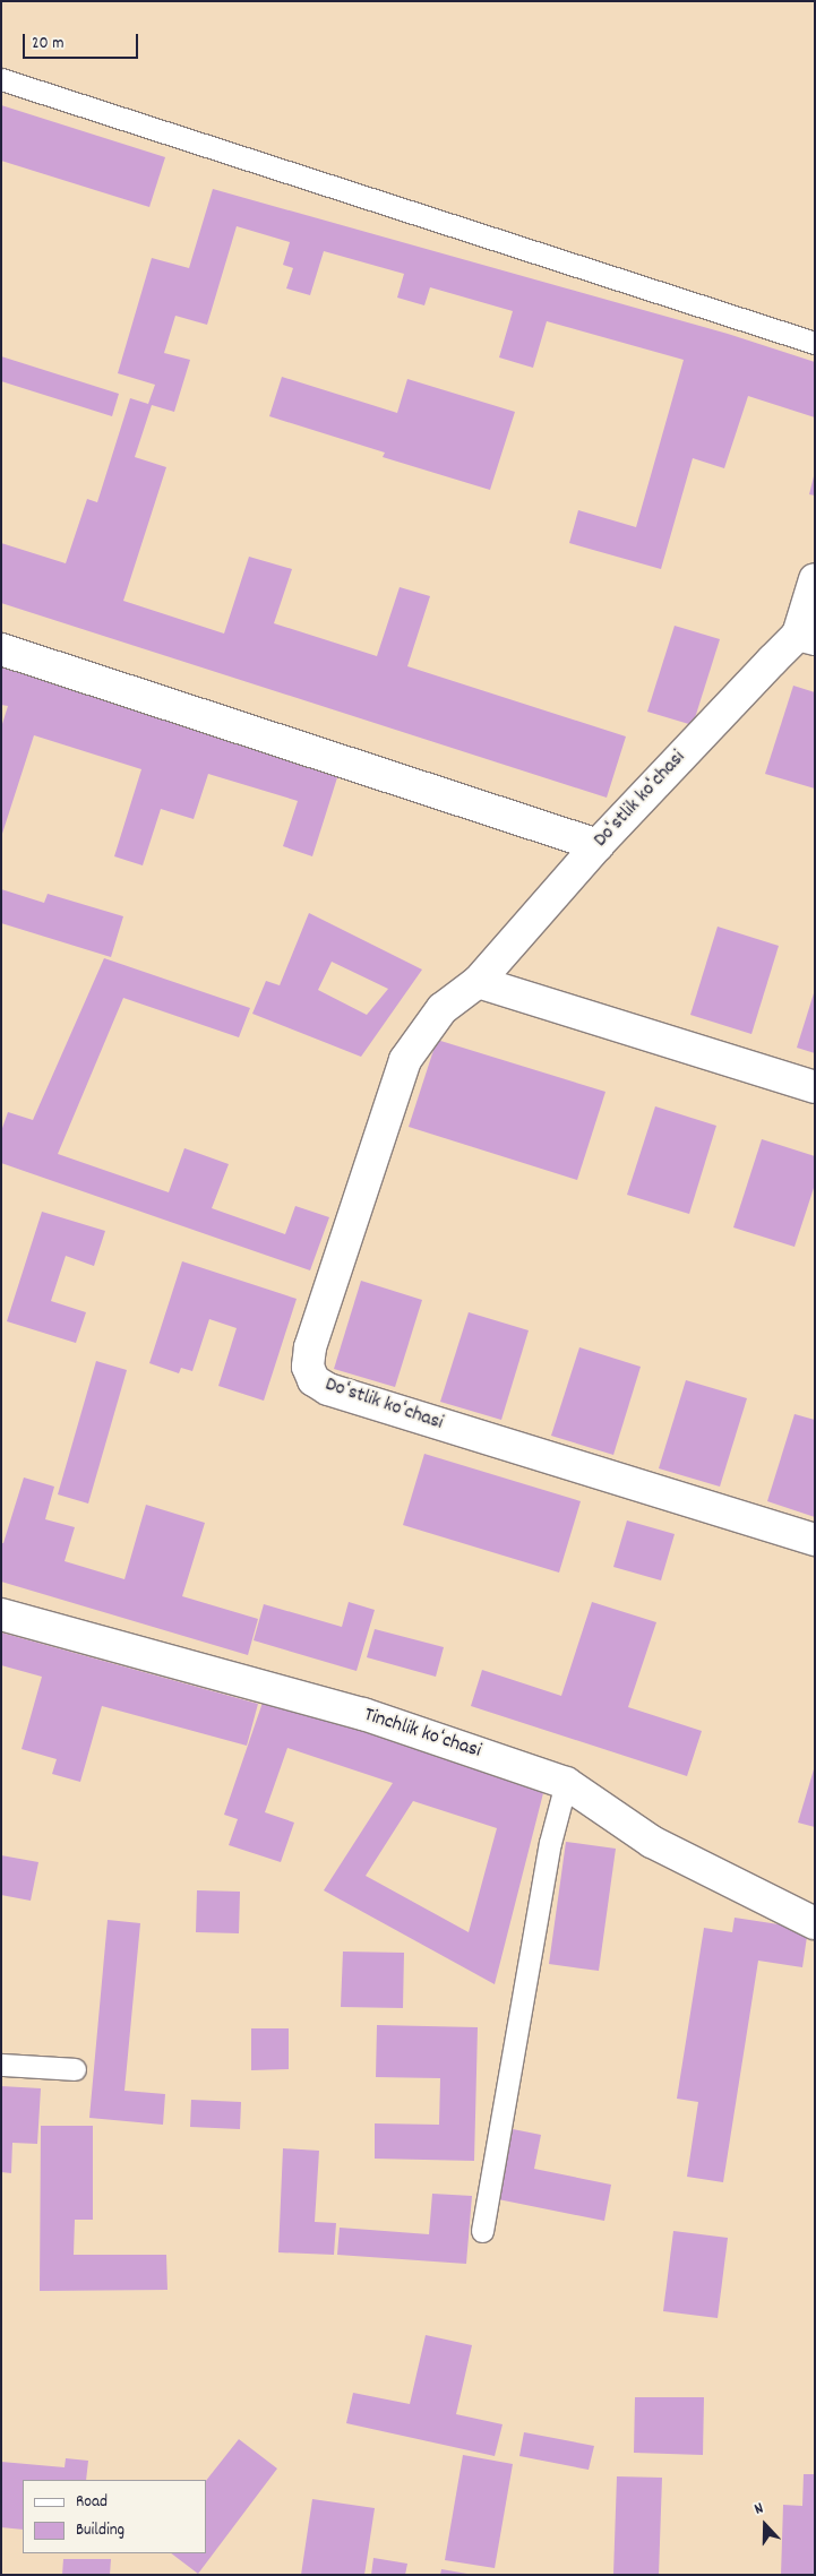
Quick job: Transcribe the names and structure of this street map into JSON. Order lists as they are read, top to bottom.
{
  "streets": {
    "street": ["Doʻstlik koʻchasi", "Tinchlik koʻchasi"]
  },
  "legend": ["Road", "Building"],
  "scale_bar": "20 m",
  "north": "top"
}
